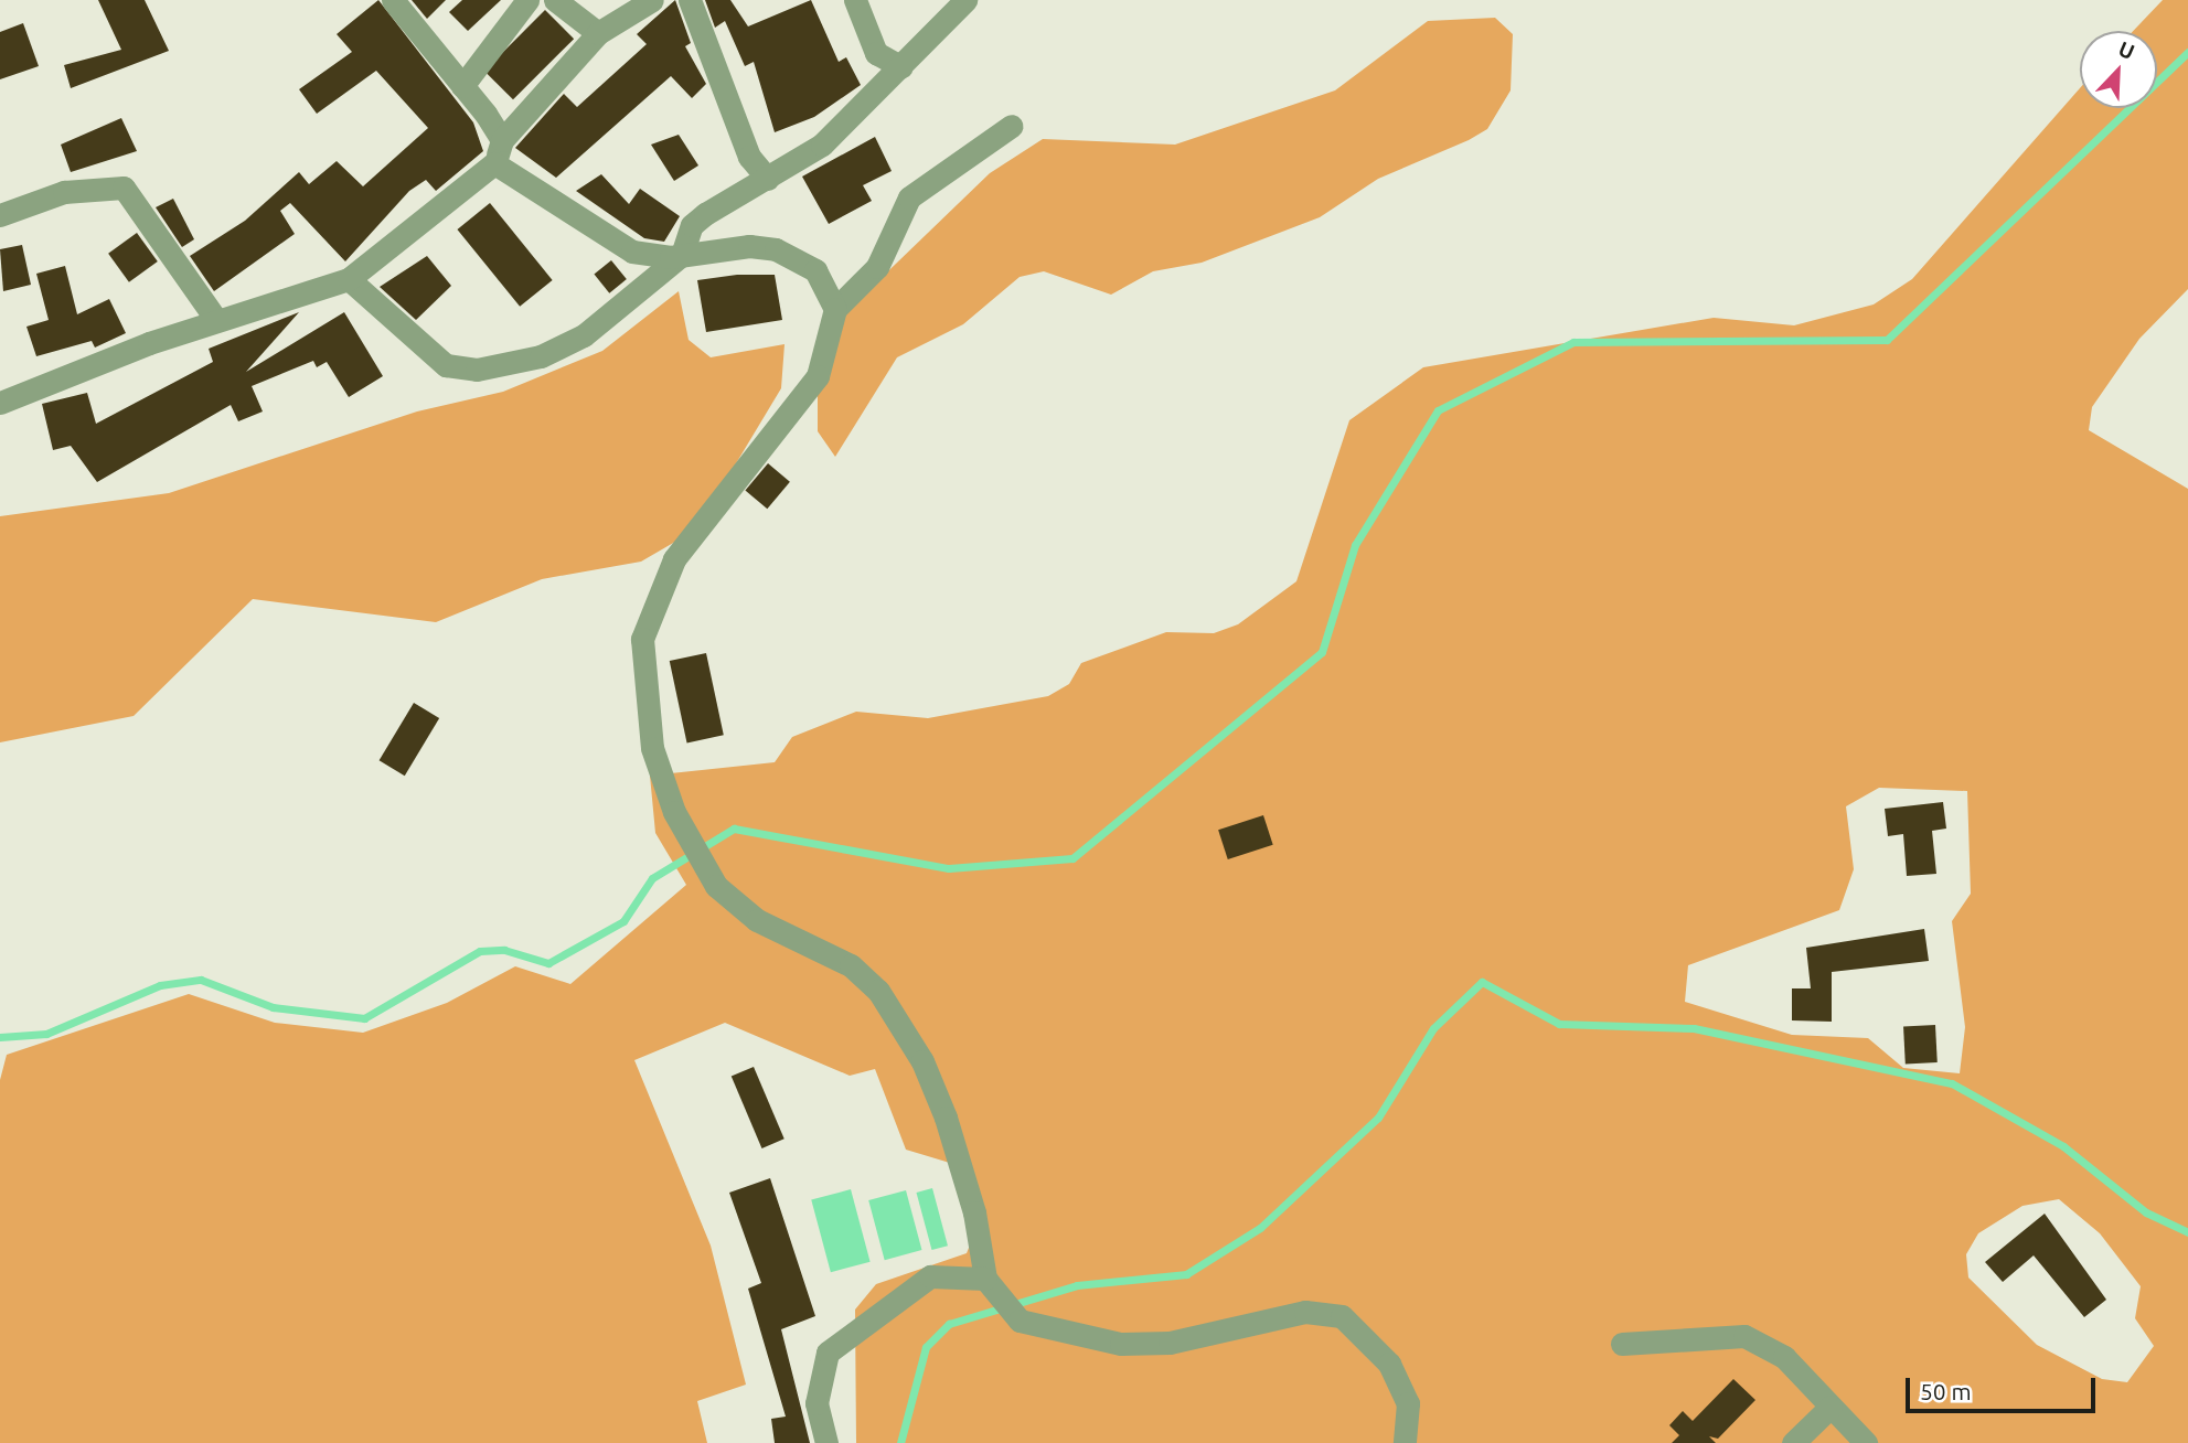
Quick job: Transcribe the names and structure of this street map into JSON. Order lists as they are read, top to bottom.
{
  "scale_bar": "50 m",
  "north": "top right"
}
